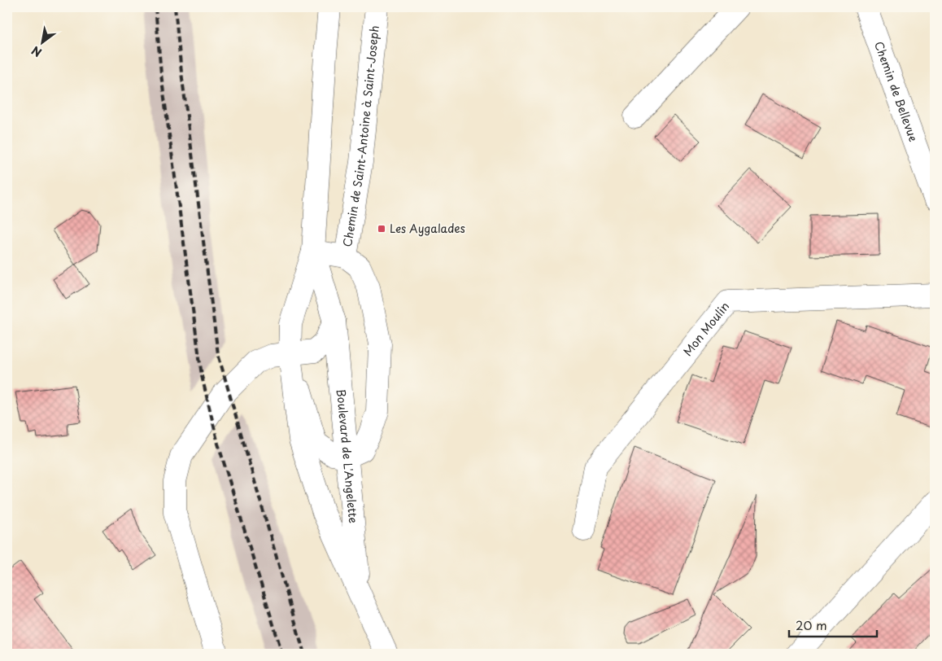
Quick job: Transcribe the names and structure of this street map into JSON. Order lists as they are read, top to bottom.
{
  "streets": {
    "street": [
      "Chemin de Bellevue",
      "Chemin de Saint-Antoine à Saint-Joseph",
      "Mon Moulin",
      "Boulevard de L'Angelette"
    ]
  },
  "crossings": [
    ["Chemin de Saint-Antoine à Saint-Joseph", "Boulevard de L'Angelette"]
  ],
  "places": {
    "transit": ["Les Aygalades"]
  },
  "scale_bar": "20 m",
  "north": "bottom left"
}
